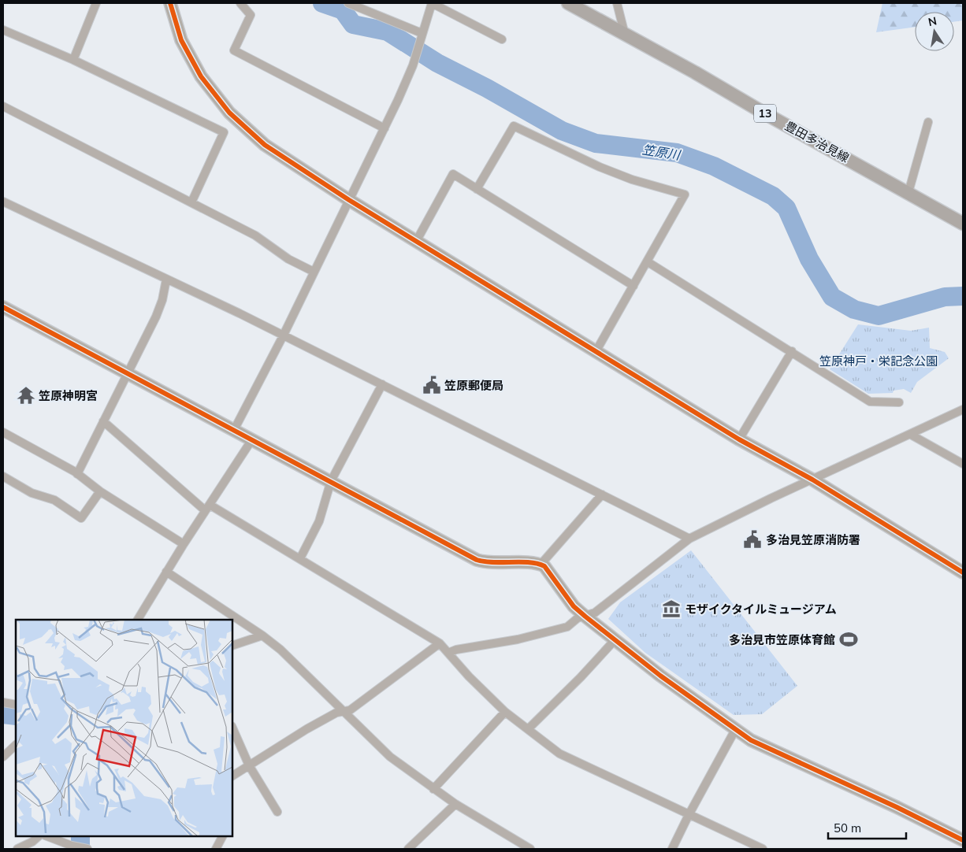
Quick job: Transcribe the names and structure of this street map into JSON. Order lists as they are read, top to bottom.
{
  "streets": {
    "main road": ["13", "豊田多治見線"]
  },
  "water": ["笠原川"],
  "parks": ["笠原神戸・栄記念公園"],
  "places": {
    "public building": ["笠原郵便局", "多治見笠原消防署"],
    "temple": ["笠原神明宮"],
    "museum": ["モザイクタイルミュージアム"],
    "sports": ["多治見市笠原体育館"]
  },
  "scale_bar": "50 m",
  "north": "top"
}
